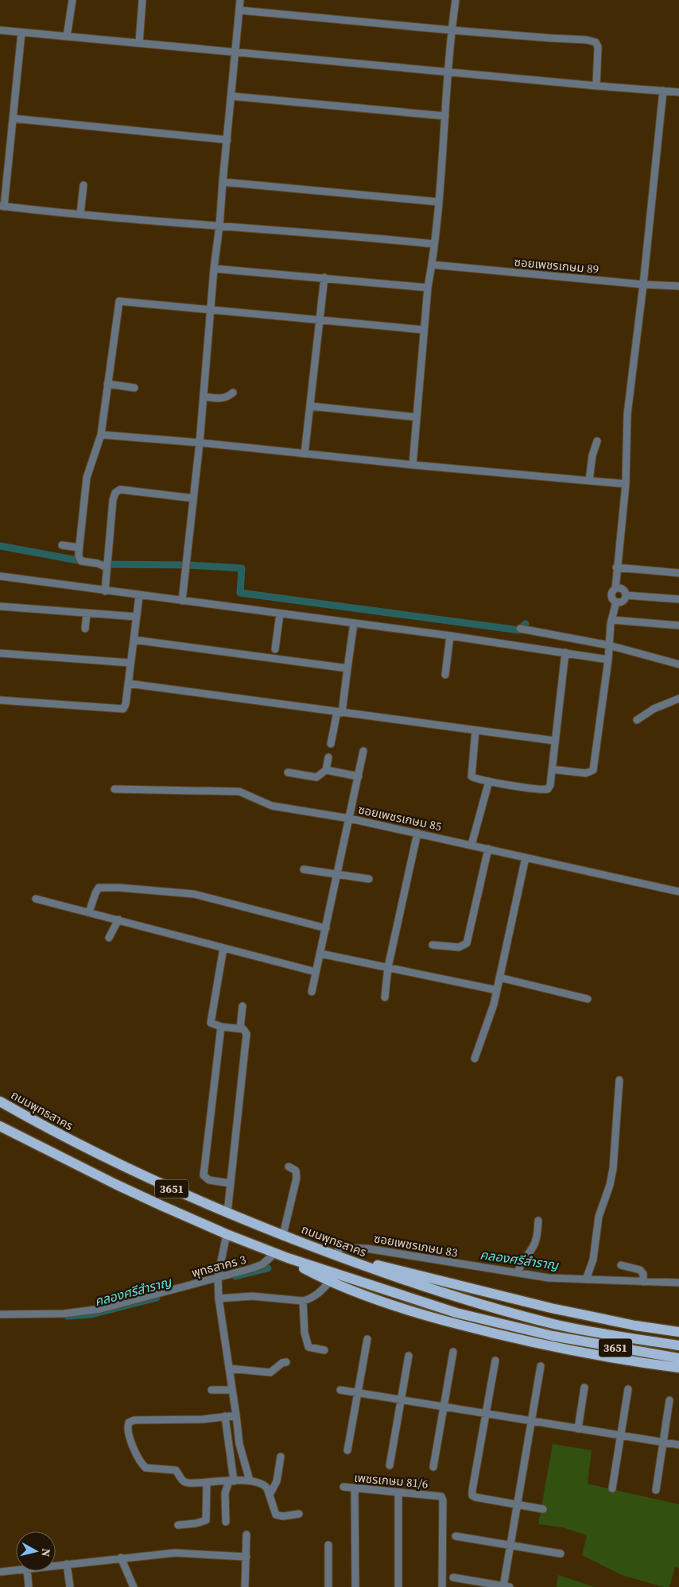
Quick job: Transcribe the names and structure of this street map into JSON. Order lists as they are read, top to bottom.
{
  "streets": {
    "main road": ["ถนนพุทธสาคร", "3651"],
    "street": [
      "ซอยเพชรเกษม 89",
      "ซอยเพชรเกษม 85",
      "ซอยเพชรเกษม 83",
      "พุทธสาคร 3",
      "เพชรเกษม 81/6"
    ]
  },
  "crossings": [
    ["ถนนพุทธสาคร", "ซอยเพชรเกษม 83"],
    ["3651", "พุทธสาคร 3"]
  ],
  "water": ["คลองศรีสำราญ"],
  "north": "right"
}
